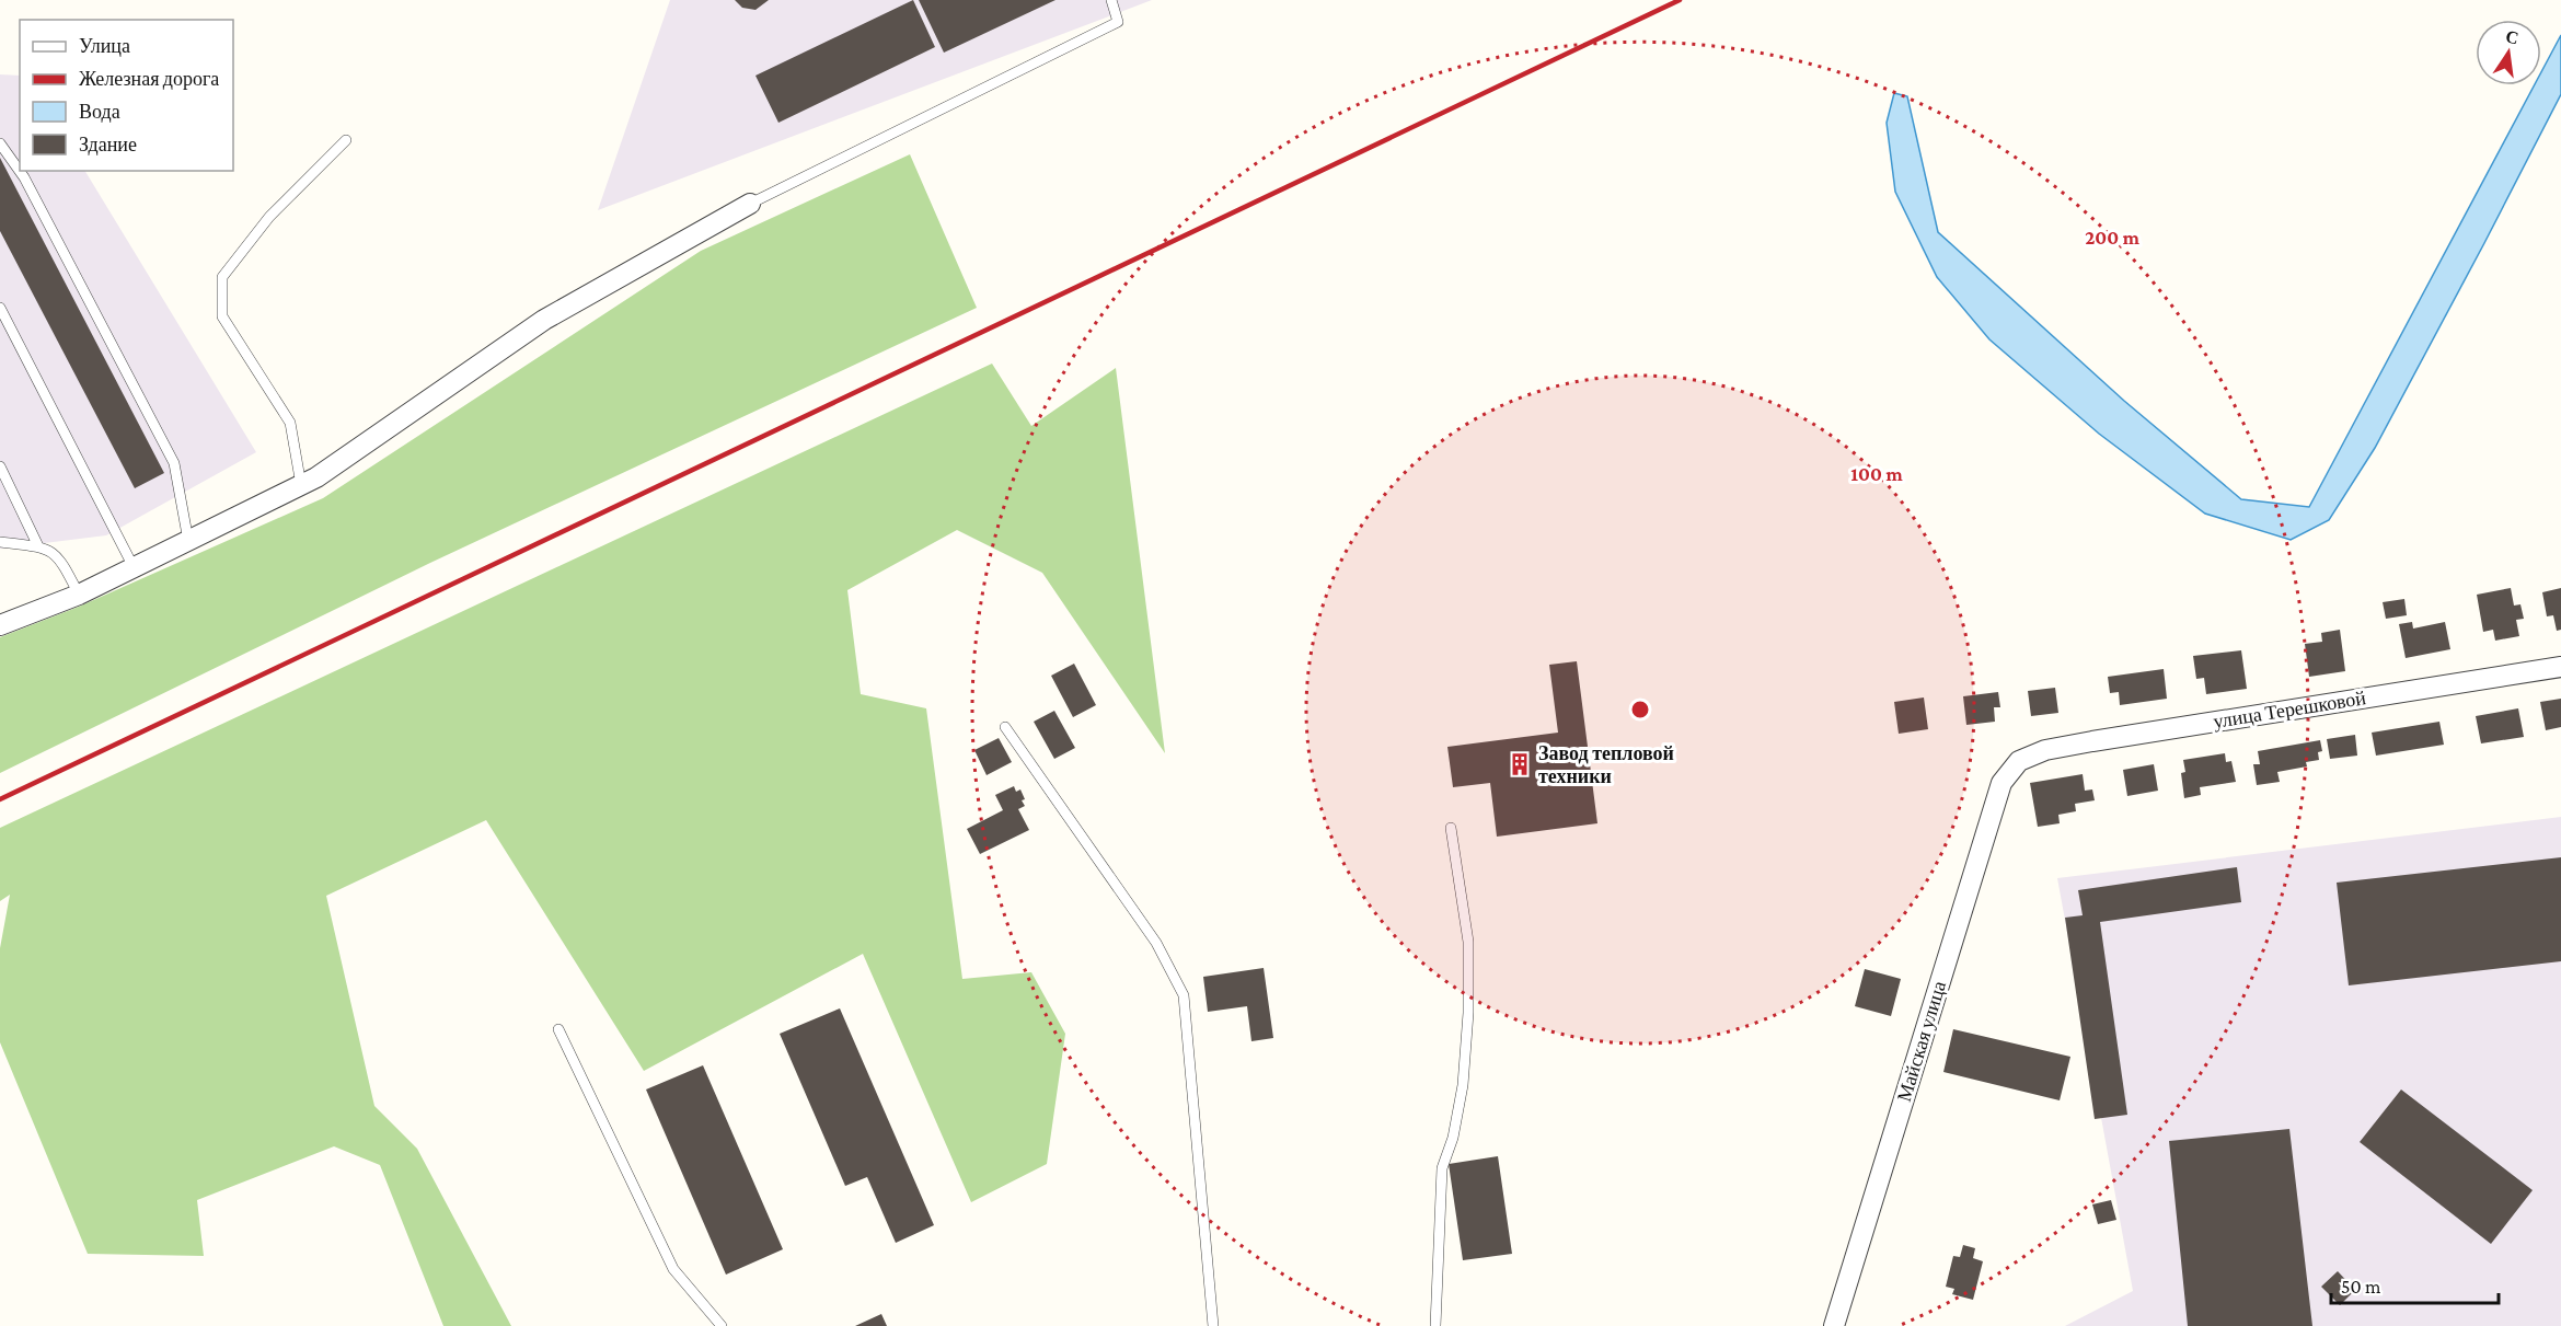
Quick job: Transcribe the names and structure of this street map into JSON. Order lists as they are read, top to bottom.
{
  "streets": {
    "street": ["улица Терешковой", "Майская улица"]
  },
  "crossings": [
    ["улица Терешковой", "Майская улица"]
  ],
  "places": {
    "building": ["Завод тепловой техники"]
  },
  "legend": [
    "Улица",
    "Железная дорога",
    "Вода",
    "Здание"
  ],
  "scale_bar": "50 m",
  "north": "top",
  "rings": ["200 m", "100 m"]
}
